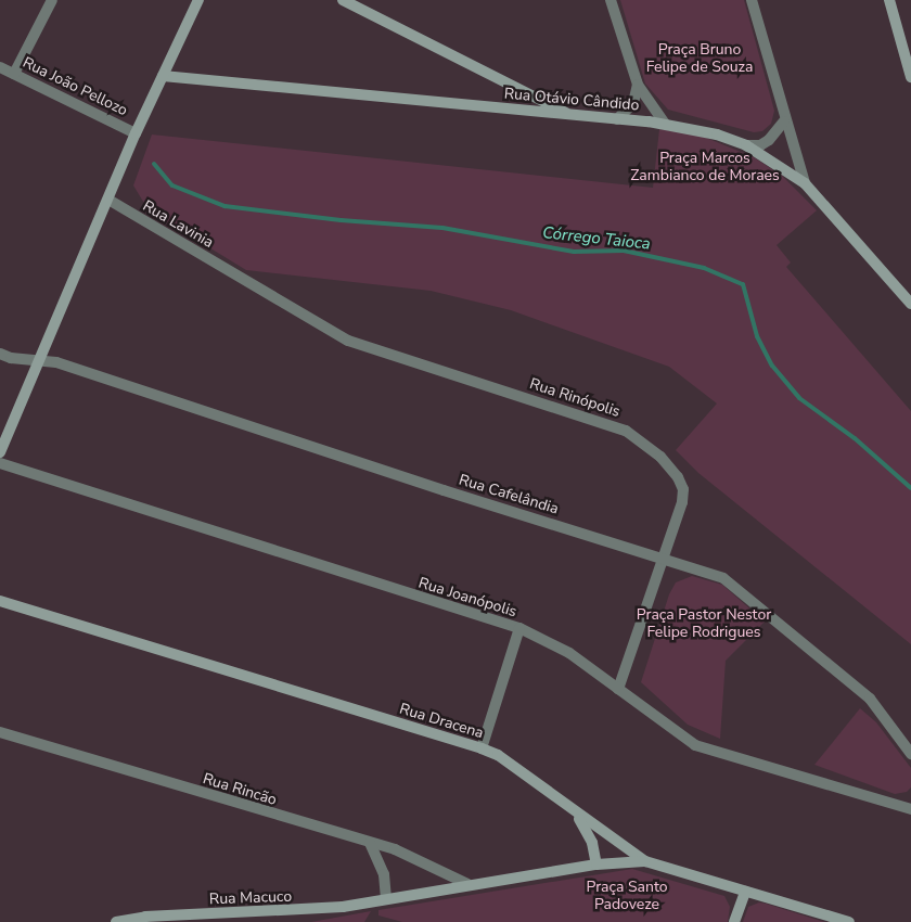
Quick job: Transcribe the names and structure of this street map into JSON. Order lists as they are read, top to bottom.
{
  "streets": {
    "street": [
      "Rua João Pellozo",
      "Rua Otávio Cândido",
      "Rua Lavinia",
      "Rua Rinópolis",
      "Rua Cafelândia",
      "Rua Joanópolis",
      "Rua Dracena",
      "Rua Rincão",
      "Rua Macuco"
    ]
  },
  "crossings": [
    ["Rua Lavinia", "Rua Rinópolis"],
    ["Rua Rinópolis", "Rua Cafelândia"],
    ["Rua Rinópolis", "Rua Joanópolis"],
    ["Rua Dracena", "Rua Macuco"],
    ["Rua Rincão", "Rua Macuco"]
  ],
  "water": ["Córrego Taioca"],
  "parks": [
    "Praça Bruno Felipe de Souza",
    "Praça Marcos Zambianco de Moraes",
    "Praça Pastor Nestor Felipe Rodrigues",
    "Praça Santo Padoveze"
  ]
}
